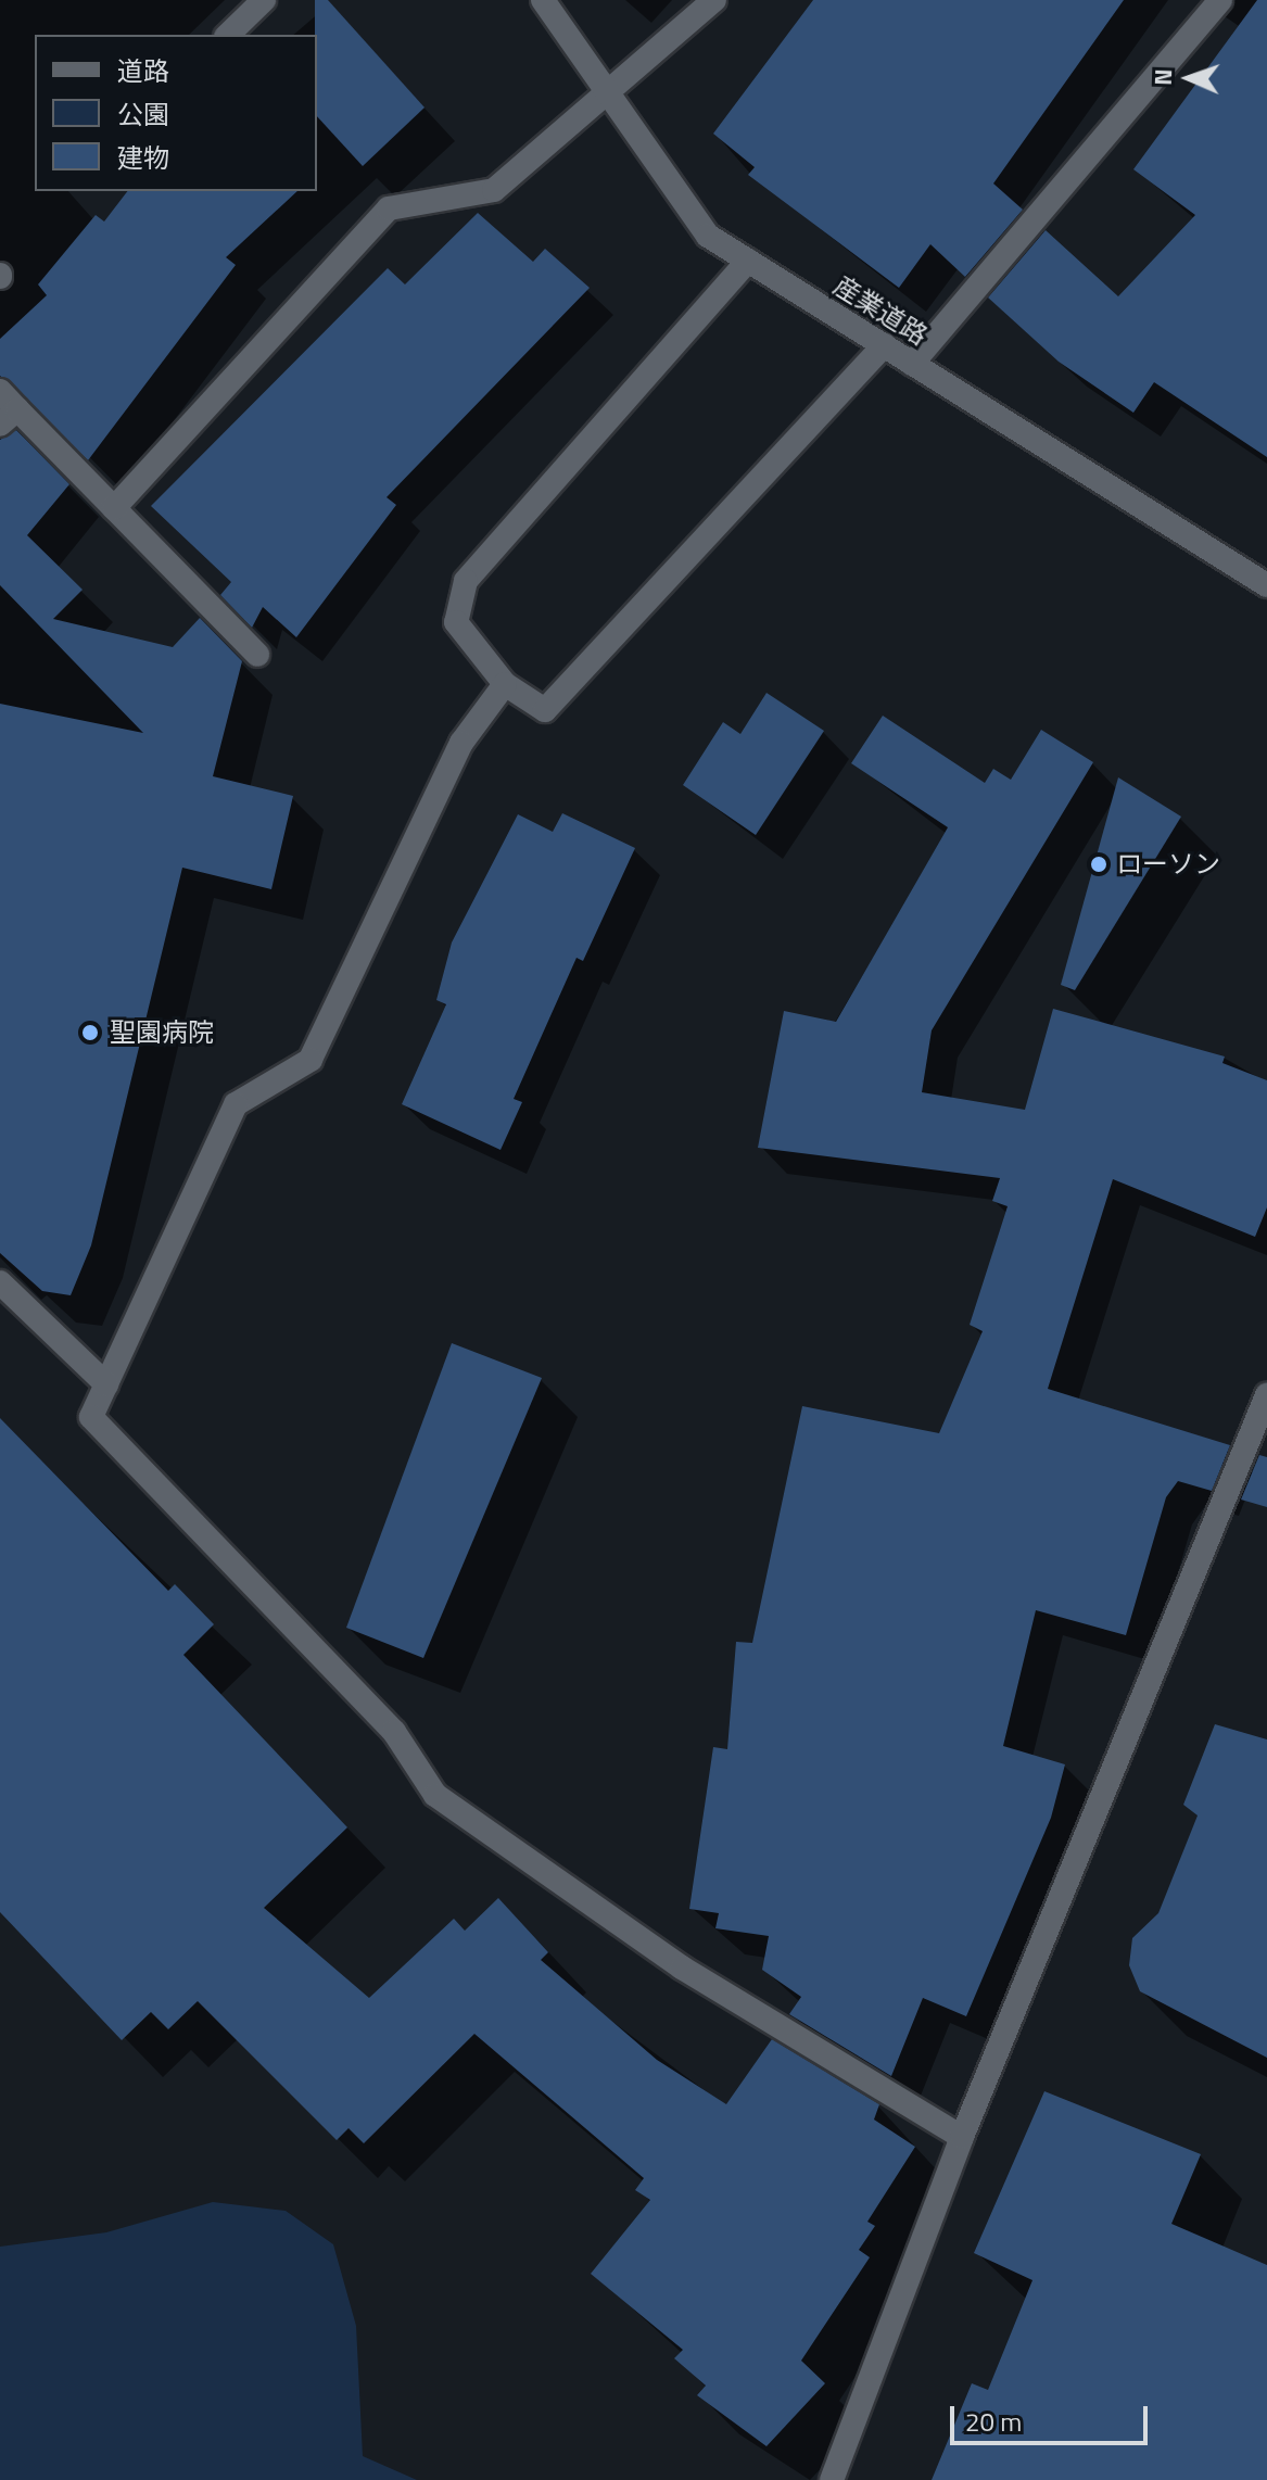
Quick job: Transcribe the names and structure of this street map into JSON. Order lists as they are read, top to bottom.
{
  "streets": {
    "street": ["産業道路"]
  },
  "places": ["ローソン", "聖園病院"],
  "legend": ["道路", "公園", "建物"],
  "scale_bar": "20 m",
  "north": "left"
}
